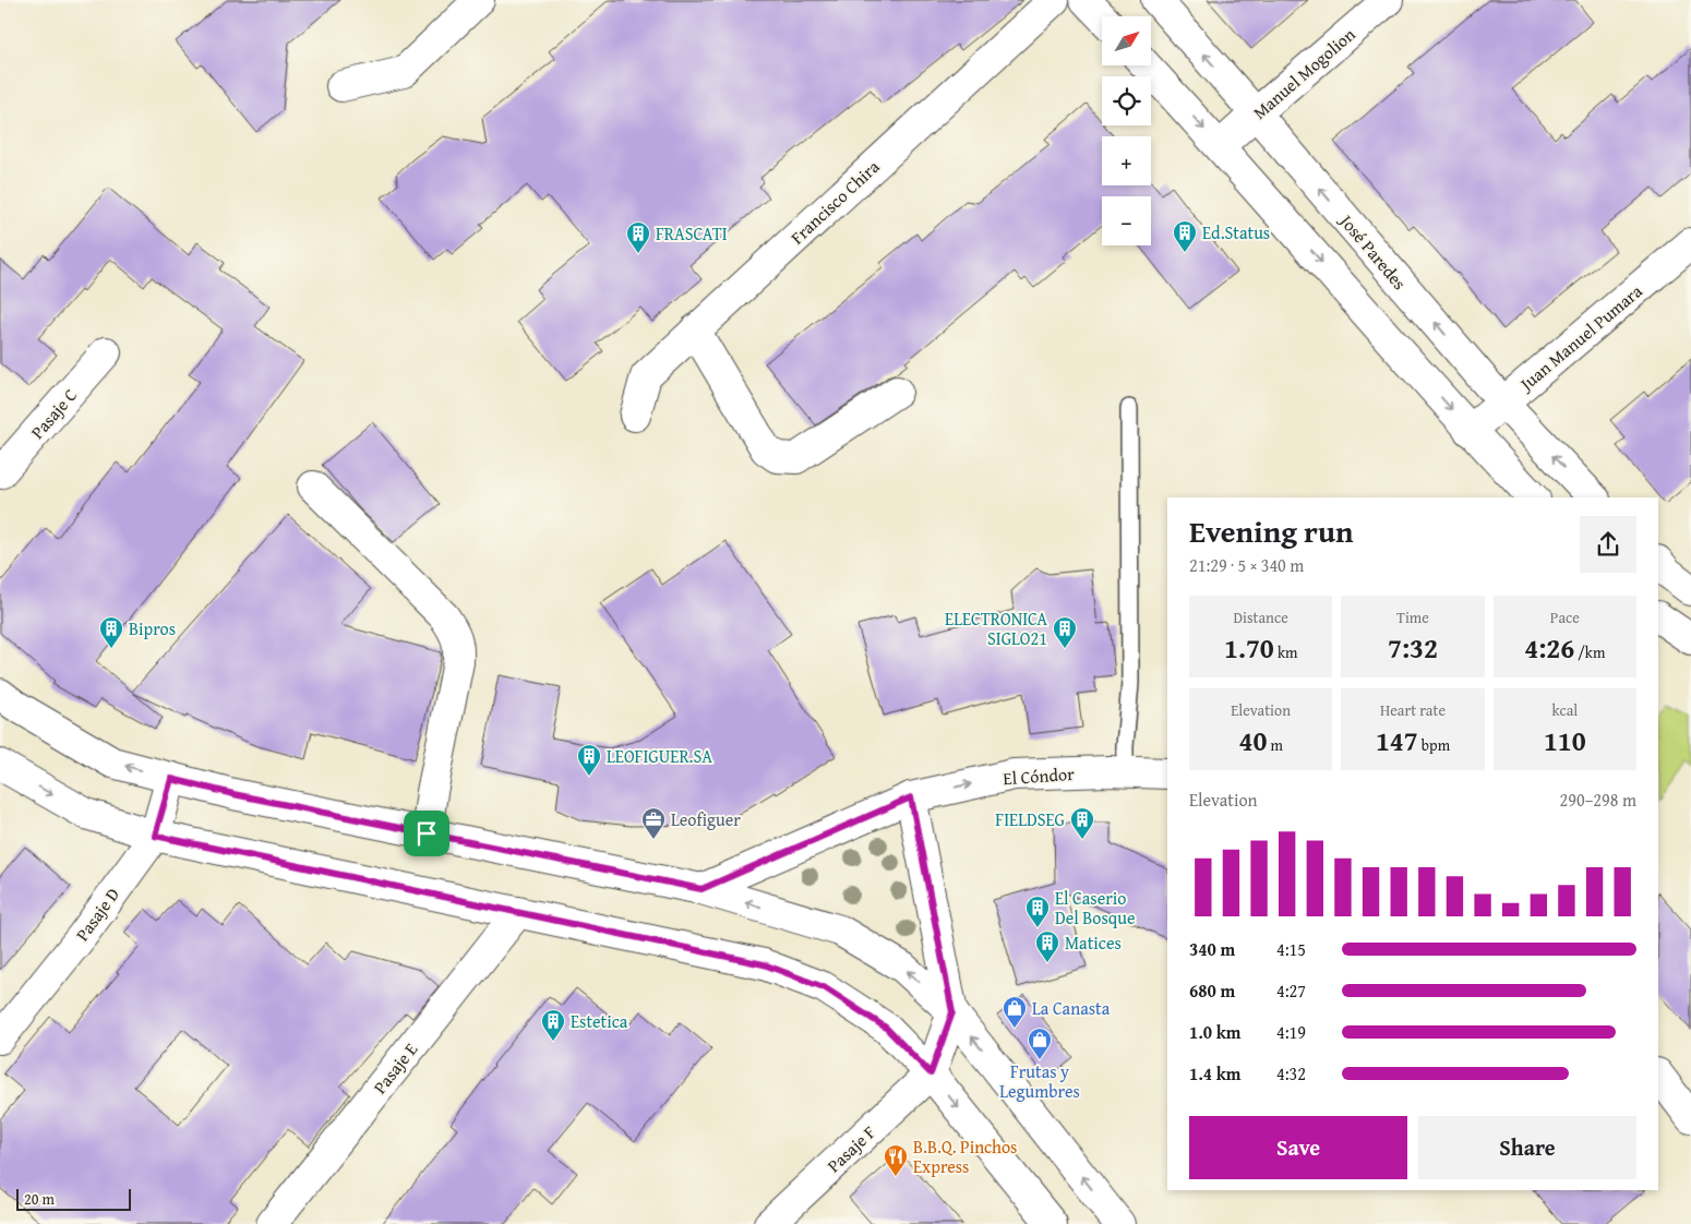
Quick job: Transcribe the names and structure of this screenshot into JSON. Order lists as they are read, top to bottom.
{
  "streets": {
    "street": [
      "Manuel Mogolion",
      "Francisco Chira",
      "José Paredes",
      "Juan Manuel Pumara",
      "Pasaje C",
      "El Cóndor",
      "Pasaje D",
      "Pasaje E",
      "Pasaje F"
    ]
  },
  "crossings": [
    ["Manuel Mogolion", "José Paredes"],
    ["José Paredes", "Juan Manuel Pumara"]
  ],
  "one_way": ["El Cóndor"],
  "places": {
    "building": [
      "Ed.Status",
      "FRASCATI",
      "Bipros",
      "ELECTRONICA SIGLO21",
      "LEOFIGUER.SA",
      "FIELDSEG",
      "El Caserio Del Bosque",
      "Matices",
      "Estetica"
    ],
    "office": ["Leofiguer"],
    "shop": ["La Canasta", "Frutas y Legumbres"],
    "restaurant": ["B.B.Q. Pinchos Express"]
  },
  "scale_bar": "20 m",
  "north": "top right",
  "page": {
    "map_buttons": ["+", "−"],
    "heading": ["Evening run", "21:29 · 5 × 340 m"],
    "stats": [
      ["Distance", "1.70 km"],
      ["Time", "7:32"],
      ["Pace", "4:26 /km"],
      ["Elevation", "40 m"],
      ["Heart rate", "147 bpm"],
      ["kcal", "110"]
    ],
    "chart": ["Elevation", "290–298 m"],
    "list": [
      {
        "name": "340 m",
        "note": "4:15"
      },
      {
        "name": "680 m",
        "note": "4:27"
      },
      {
        "name": "1.0 km",
        "note": "4:19"
      },
      {
        "name": "1.4 km",
        "note": "4:32"
      }
    ],
    "buttons": ["Save", "Share"],
    "scale": "20 m"
  }
}
